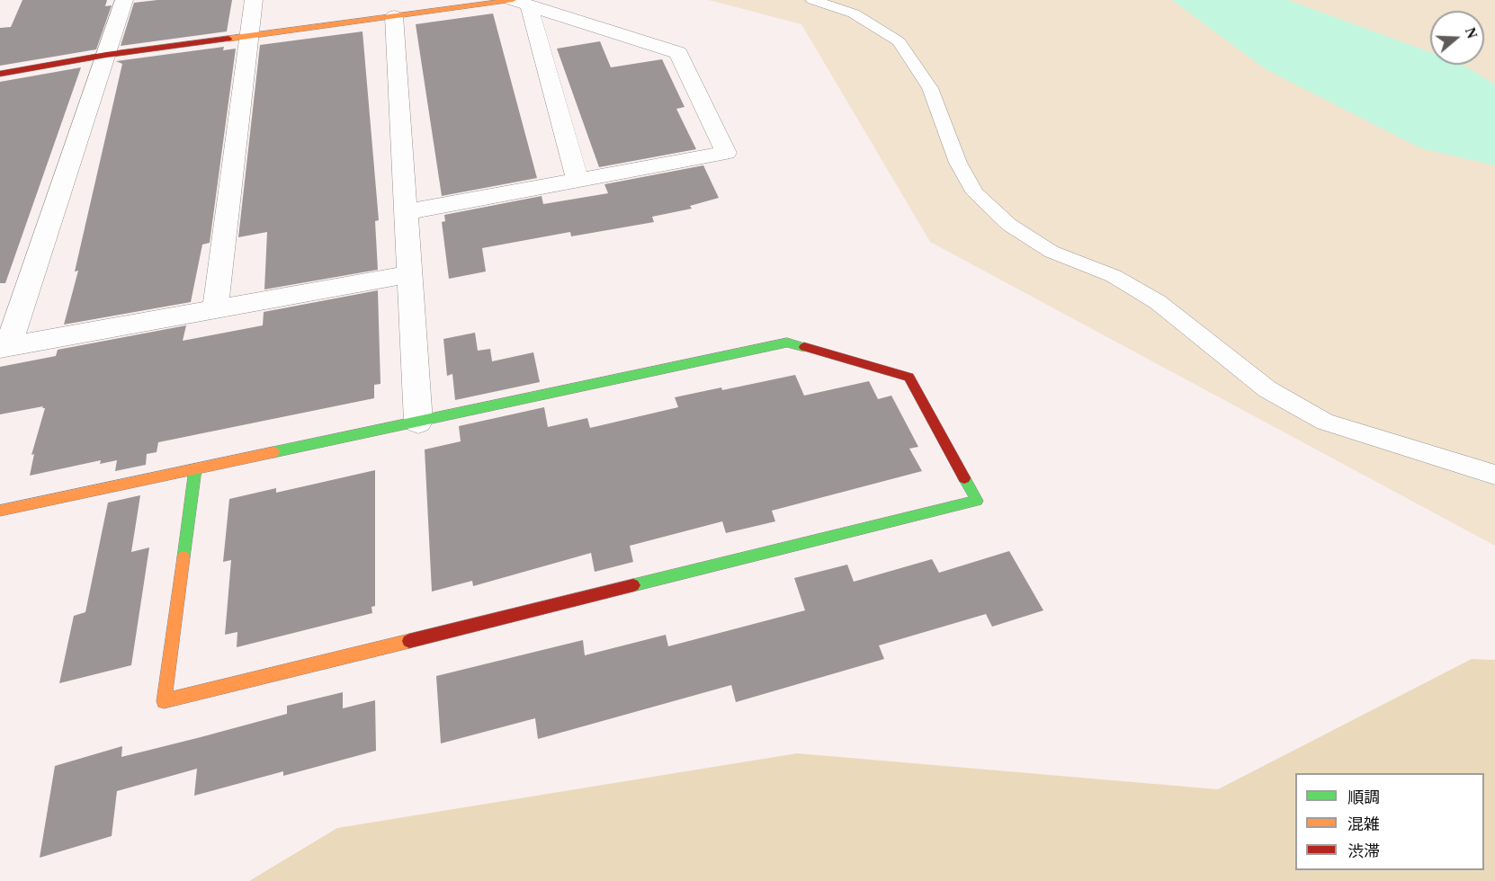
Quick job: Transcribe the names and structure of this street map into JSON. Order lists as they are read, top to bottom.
{
  "legend": ["順調", "混雑", "渋滞"],
  "north": "right"
}
